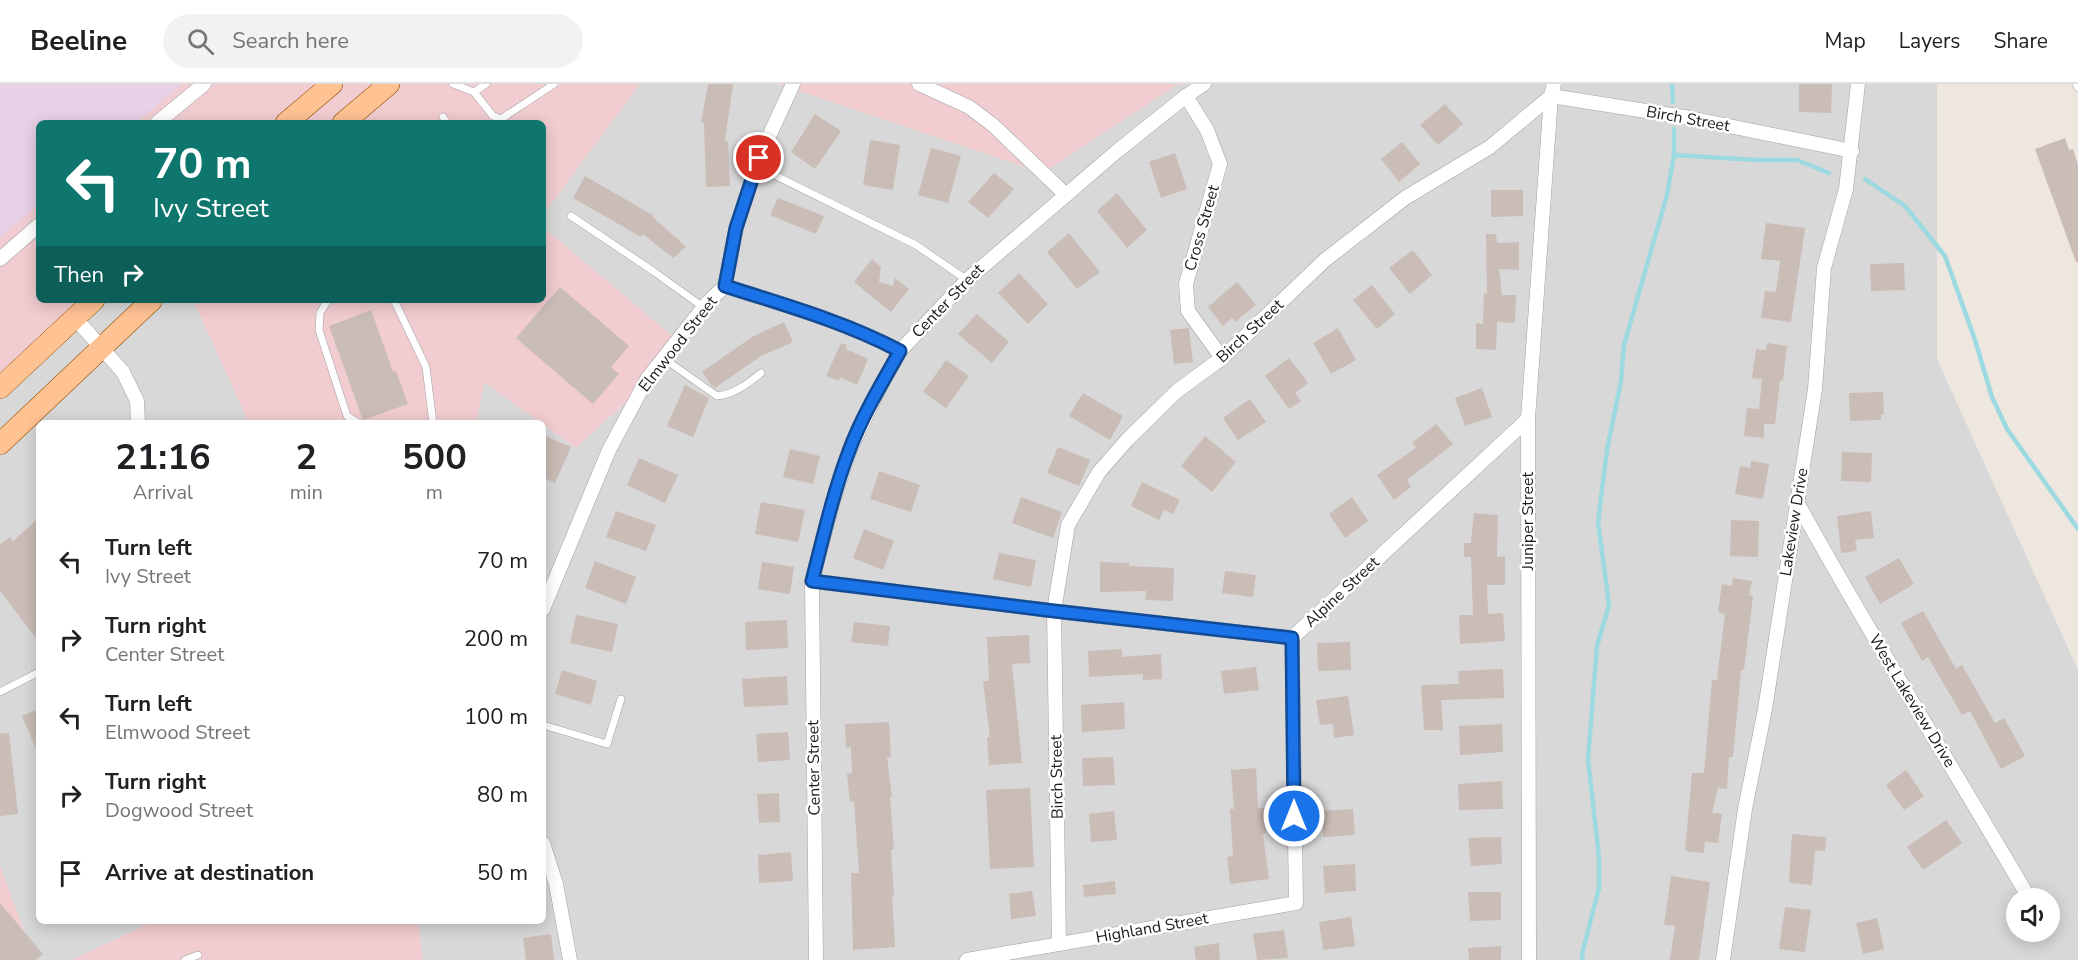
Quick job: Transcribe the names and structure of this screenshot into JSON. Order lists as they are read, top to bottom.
{
  "streets": {
    "street": [
      "Birch Street",
      "Cross Street",
      "Center Street",
      "Elmwood Street",
      "Juniper Street",
      "Lakeview Drive",
      "Alpine Street",
      "West Lakeview Drive",
      "Highland Street"
    ]
  },
  "crossings": [
    ["Birch Street", "Cross Street"],
    ["Birch Street", "Juniper Street"],
    ["Birch Street", "Lakeview Drive"],
    ["Birch Street", "Highland Street"],
    ["Cross Street", "Center Street"],
    ["Center Street", "Elmwood Street"],
    ["Juniper Street", "Alpine Street"],
    ["Lakeview Drive", "West Lakeview Drive"],
    ["Alpine Street", "Highland Street"]
  ],
  "page": {
    "header": "Beeline",
    "search": "Search here",
    "nav": ["Map", "Layers", "Share"],
    "turn": ["70 m", "Ivy Street"],
    "then": "Then",
    "eta": [
      "21:16",
      "Arrival",
      "2",
      "min",
      "500",
      "m"
    ],
    "list": [
      {
        "name": "Turn left",
        "note": "Ivy Street",
        "value": "70 m"
      },
      {
        "name": "Turn right",
        "note": "Center Street",
        "value": "200 m"
      },
      {
        "name": "Turn left",
        "note": "Elmwood Street",
        "value": "100 m"
      },
      {
        "name": "Turn right",
        "note": "Dogwood Street",
        "value": "80 m"
      },
      {
        "name": "Arrive at destination",
        "value": "50 m"
      }
    ]
  }
}
